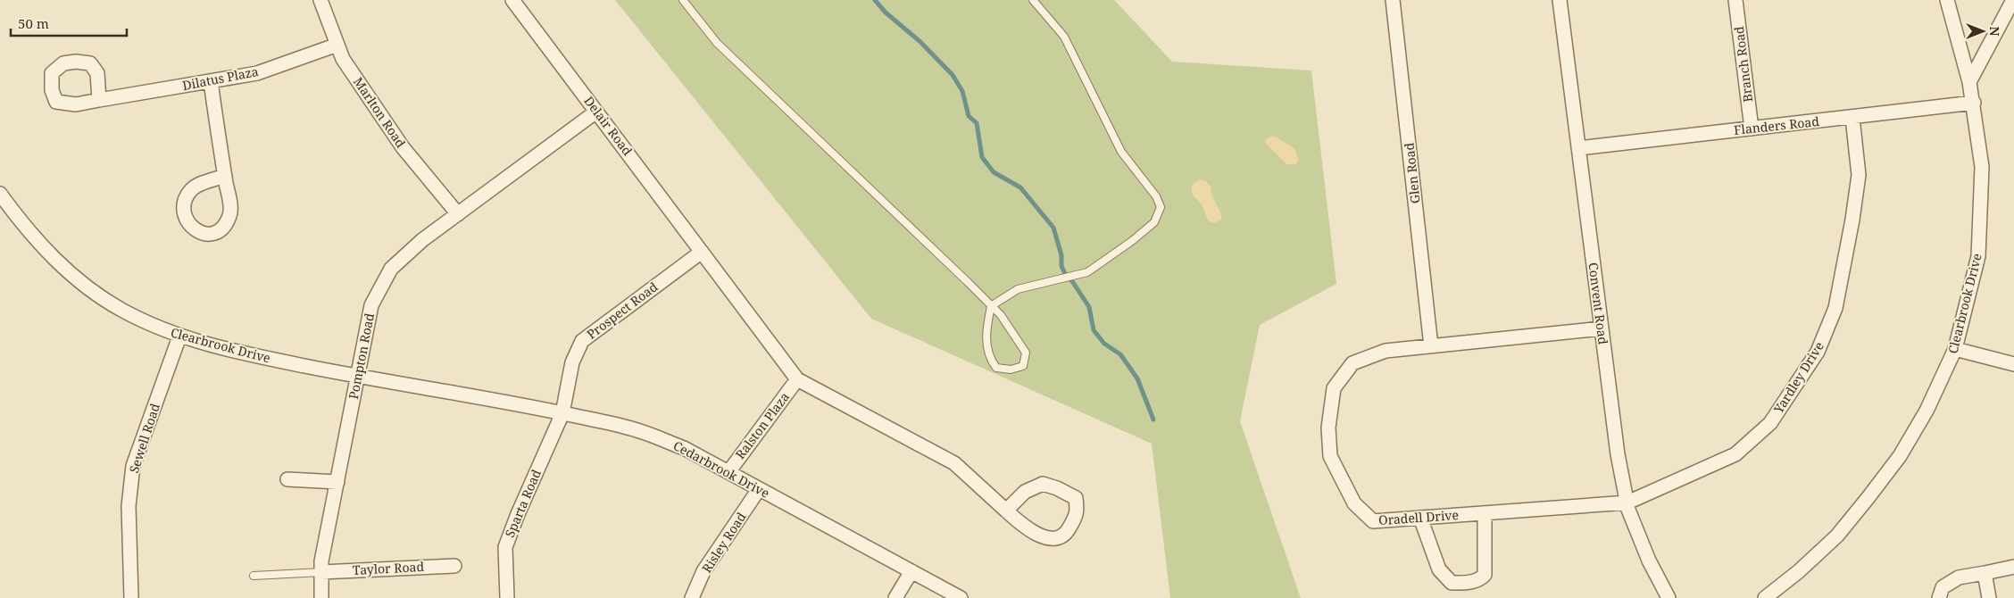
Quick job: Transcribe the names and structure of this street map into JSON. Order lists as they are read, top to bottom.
{
  "streets": {
    "street": [
      "Branch Road",
      "Dilatus Plaza",
      "Marlton Road",
      "Delair Road",
      "Flanders Road",
      "Glen Road",
      "Convent Road",
      "Clearbrook Drive",
      "Prospect Road",
      "Pompton Road",
      "Yardley Drive",
      "Ralston Plaza",
      "Sewell Road",
      "Cedarbrook Drive",
      "Sparta Road",
      "Oradell Drive",
      "Risley Road",
      "Taylor Road"
    ]
  },
  "crossings": [
    ["Branch Road", "Flanders Road"],
    ["Dilatus Plaza", "Marlton Road"],
    ["Marlton Road", "Pompton Road"],
    ["Delair Road", "Prospect Road"],
    ["Delair Road", "Pompton Road"],
    ["Delair Road", "Ralston Plaza"],
    ["Flanders Road", "Convent Road"],
    ["Flanders Road", "Clearbrook Drive"],
    ["Flanders Road", "Yardley Drive"],
    ["Glen Road", "Oradell Drive"],
    ["Convent Road", "Yardley Drive"],
    ["Convent Road", "Oradell Drive"],
    ["Clearbrook Drive", "Pompton Road"],
    ["Clearbrook Drive", "Sewell Road"],
    ["Clearbrook Drive", "Cedarbrook Drive"],
    ["Prospect Road", "Cedarbrook Drive"],
    ["Prospect Road", "Sparta Road"],
    ["Pompton Road", "Cedarbrook Drive"],
    ["Pompton Road", "Taylor Road"],
    ["Yardley Drive", "Oradell Drive"],
    ["Ralston Plaza", "Cedarbrook Drive"],
    ["Cedarbrook Drive", "Sparta Road"],
    ["Cedarbrook Drive", "Risley Road"]
  ],
  "scale_bar": "50 m",
  "north": "right"
}
